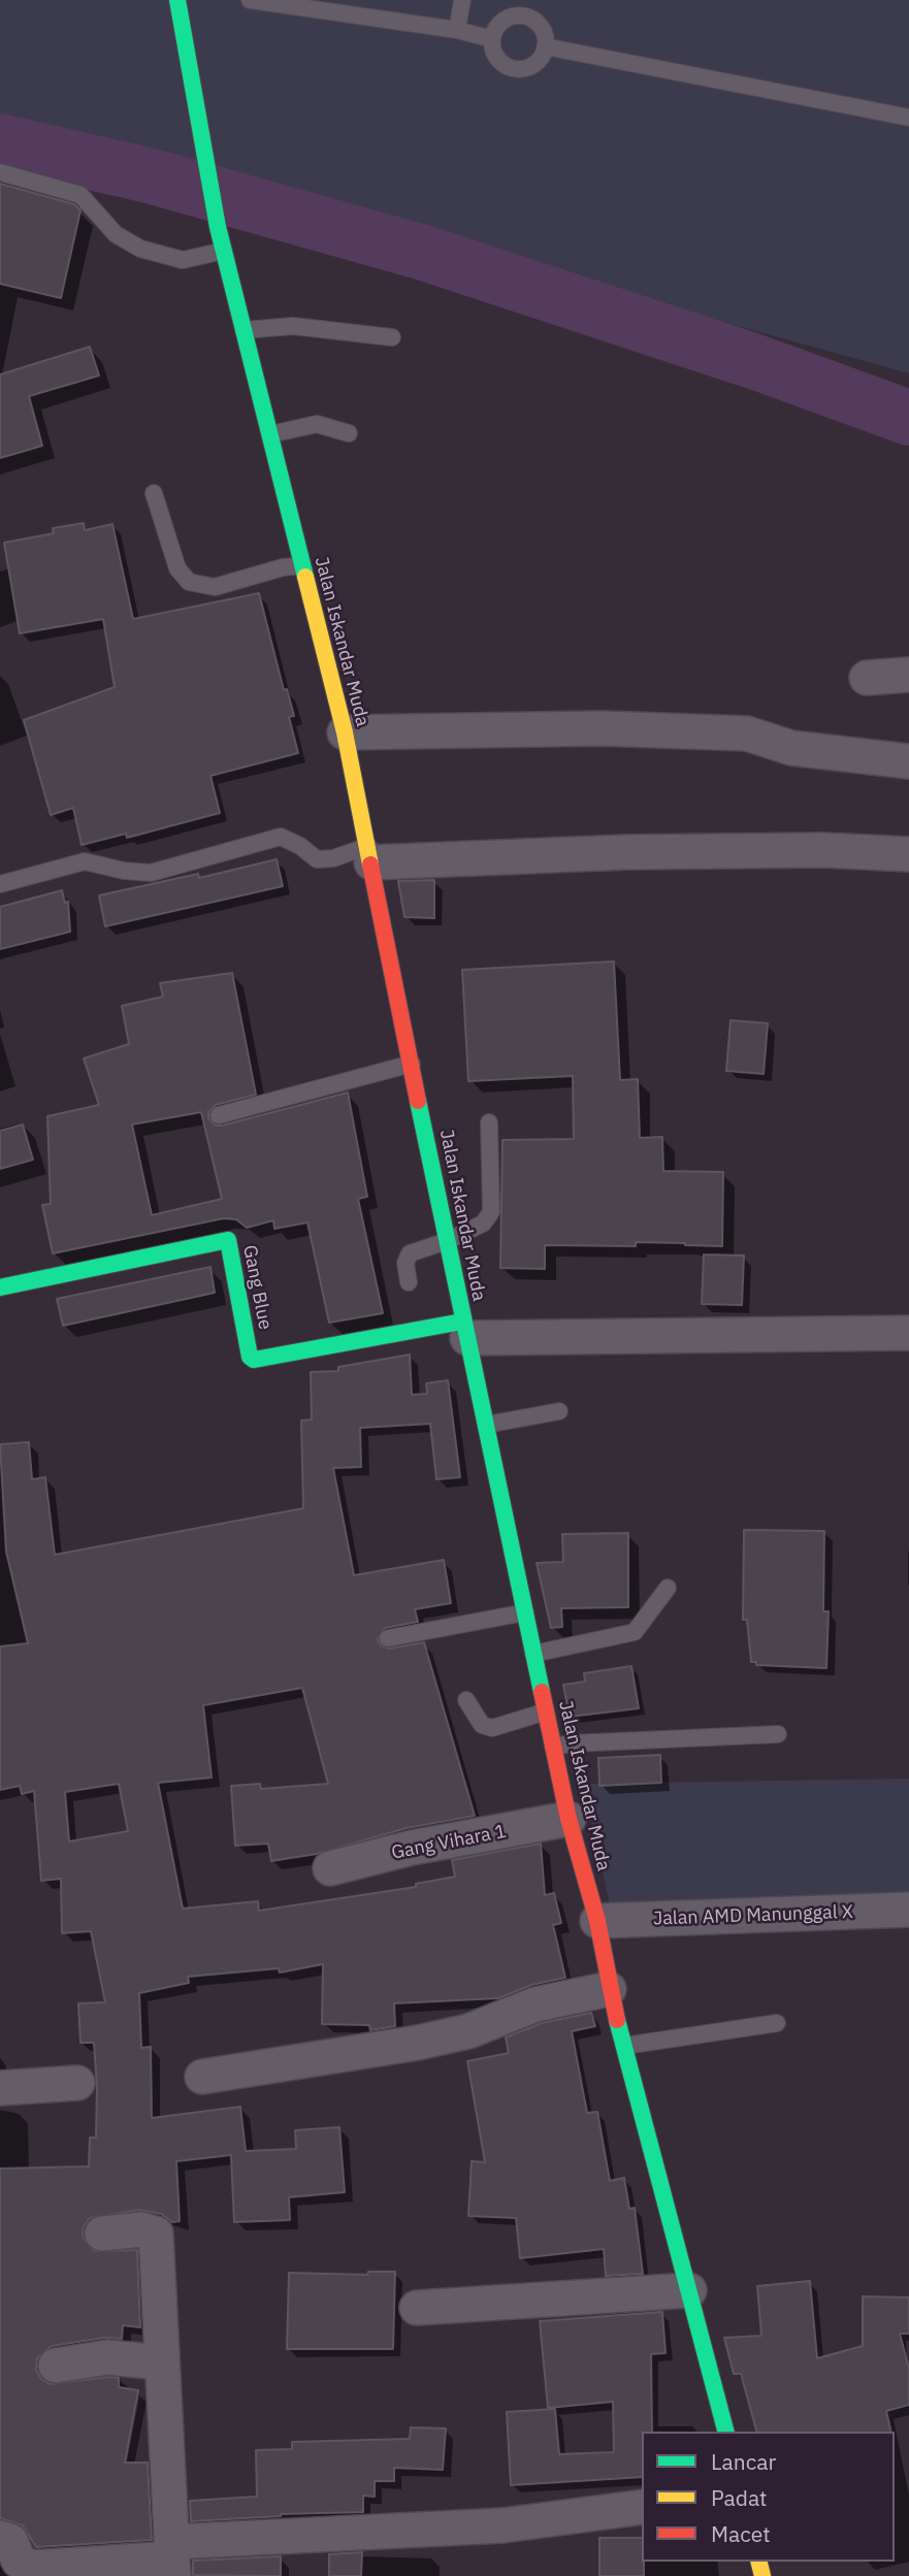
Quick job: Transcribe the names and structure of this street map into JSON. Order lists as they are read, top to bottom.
{
  "streets": {
    "street": [
      "Jalan Iskandar Muda",
      "Gang Blue",
      "Gang Vihara 1",
      "Jalan AMD Manunggal X"
    ]
  },
  "crossings": [
    ["Jalan Iskandar Muda", "Gang Blue"],
    ["Jalan Iskandar Muda", "Gang Vihara 1"],
    ["Jalan Iskandar Muda", "Jalan AMD Manunggal X"]
  ],
  "legend": ["Lancar", "Padat", "Macet"]
}
